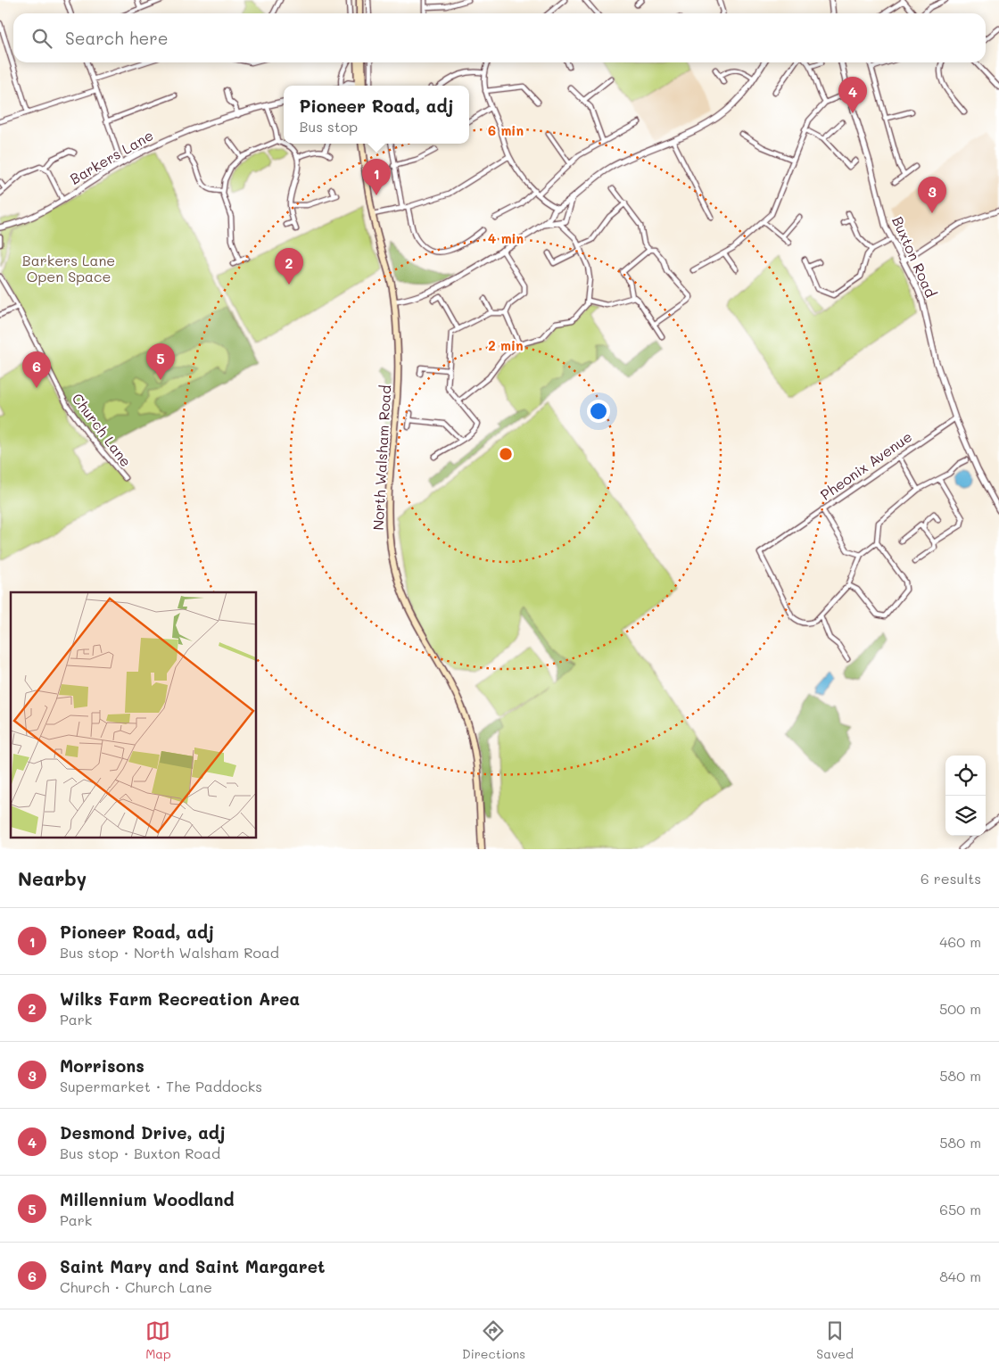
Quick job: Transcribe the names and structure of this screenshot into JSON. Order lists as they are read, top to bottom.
{
  "streets": {
    "main road": ["North Walsham Road"],
    "street": [
      "Barkers Lane",
      "Buxton Road",
      "Church Lane",
      "Pheonix Avenue"
    ]
  },
  "crossings": [
    ["Buxton Road", "Pheonix Avenue"]
  ],
  "parks": ["Barkers Lane Open Space"],
  "page": {
    "search": "Search here",
    "pins": [
      "4",
      "1",
      "3",
      "2",
      "5",
      "6"
    ],
    "popup": ["Pioneer Road, adj", "Bus stop"],
    "heading": ["Nearby", "6 results"],
    "list": [
      {
        "mark": "1",
        "name": "Pioneer Road, adj",
        "note": "Bus stop · North Walsham Road",
        "value": "460 m"
      },
      {
        "mark": "2",
        "name": "Wilks Farm Recreation Area",
        "note": "Park",
        "value": "500 m"
      },
      {
        "mark": "3",
        "name": "Morrisons",
        "note": "Supermarket · The Paddocks",
        "value": "580 m"
      },
      {
        "mark": "4",
        "name": "Desmond Drive, adj",
        "note": "Bus stop · Buxton Road",
        "value": "580 m"
      },
      {
        "mark": "5",
        "name": "Millennium Woodland",
        "note": "Park",
        "value": "650 m"
      },
      {
        "mark": "6",
        "name": "Saint Mary and Saint Margaret",
        "note": "Church · Church Lane",
        "value": "840 m"
      }
    ],
    "nav": ["Map", "Directions", "Saved"]
  },
  "rings": ["6 min", "4 min", "2 min"]
}
